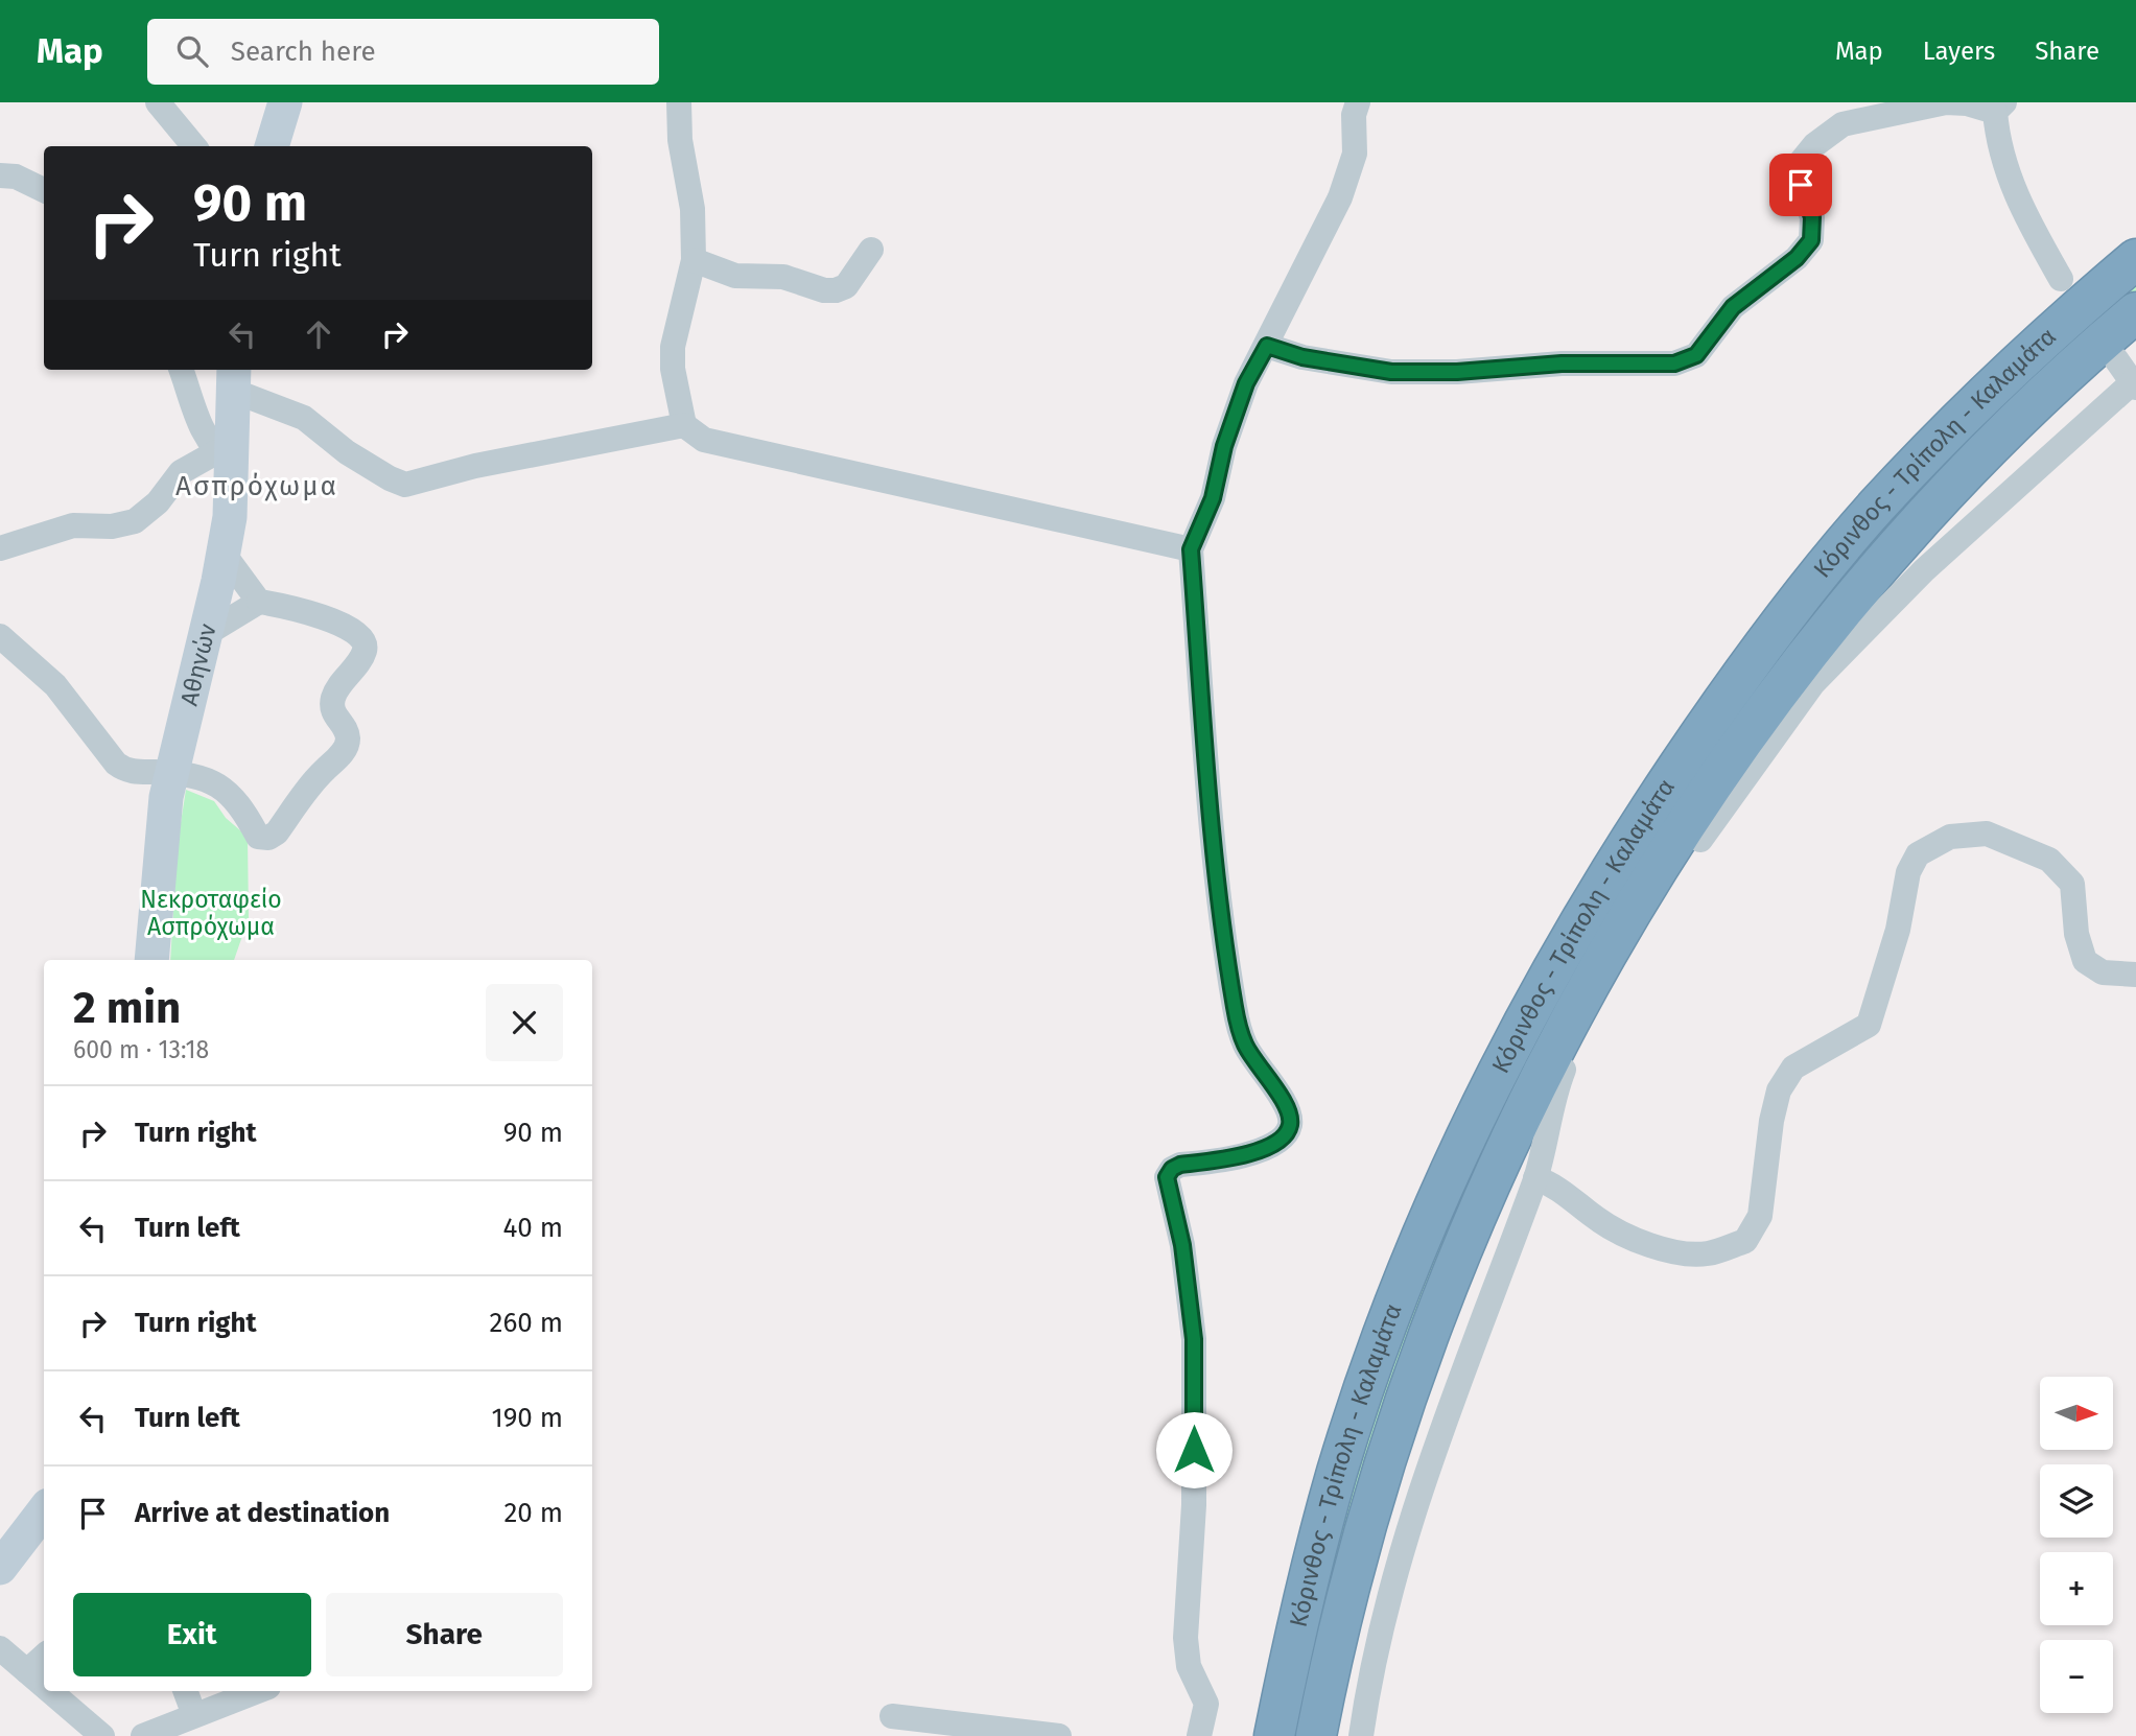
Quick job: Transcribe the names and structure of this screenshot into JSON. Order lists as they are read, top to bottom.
{
  "streets": {
    "highway": ["Κόρινθος - Τρίπολη - Καλαμάτα"],
    "main road": ["Αθηνών"]
  },
  "districts": ["Ασπρόχωμα"],
  "parks": ["Νεκροταφείο Ασπρόχωμα"],
  "north": "right",
  "page": {
    "header": "Map",
    "search": "Search here",
    "nav": ["Map", "Layers", "Share"],
    "turn": ["90 m", "Turn right"],
    "heading": ["2 min", "600 m · 13:18"],
    "list": [
      {
        "name": "Turn right",
        "value": "90 m"
      },
      {
        "name": "Turn left",
        "value": "40 m"
      },
      {
        "name": "Turn right",
        "value": "260 m"
      },
      {
        "name": "Turn left",
        "value": "190 m"
      },
      {
        "name": "Arrive at destination",
        "value": "20 m"
      }
    ],
    "map_buttons": ["+", "−"],
    "buttons": ["Exit", "Share"]
  }
}
